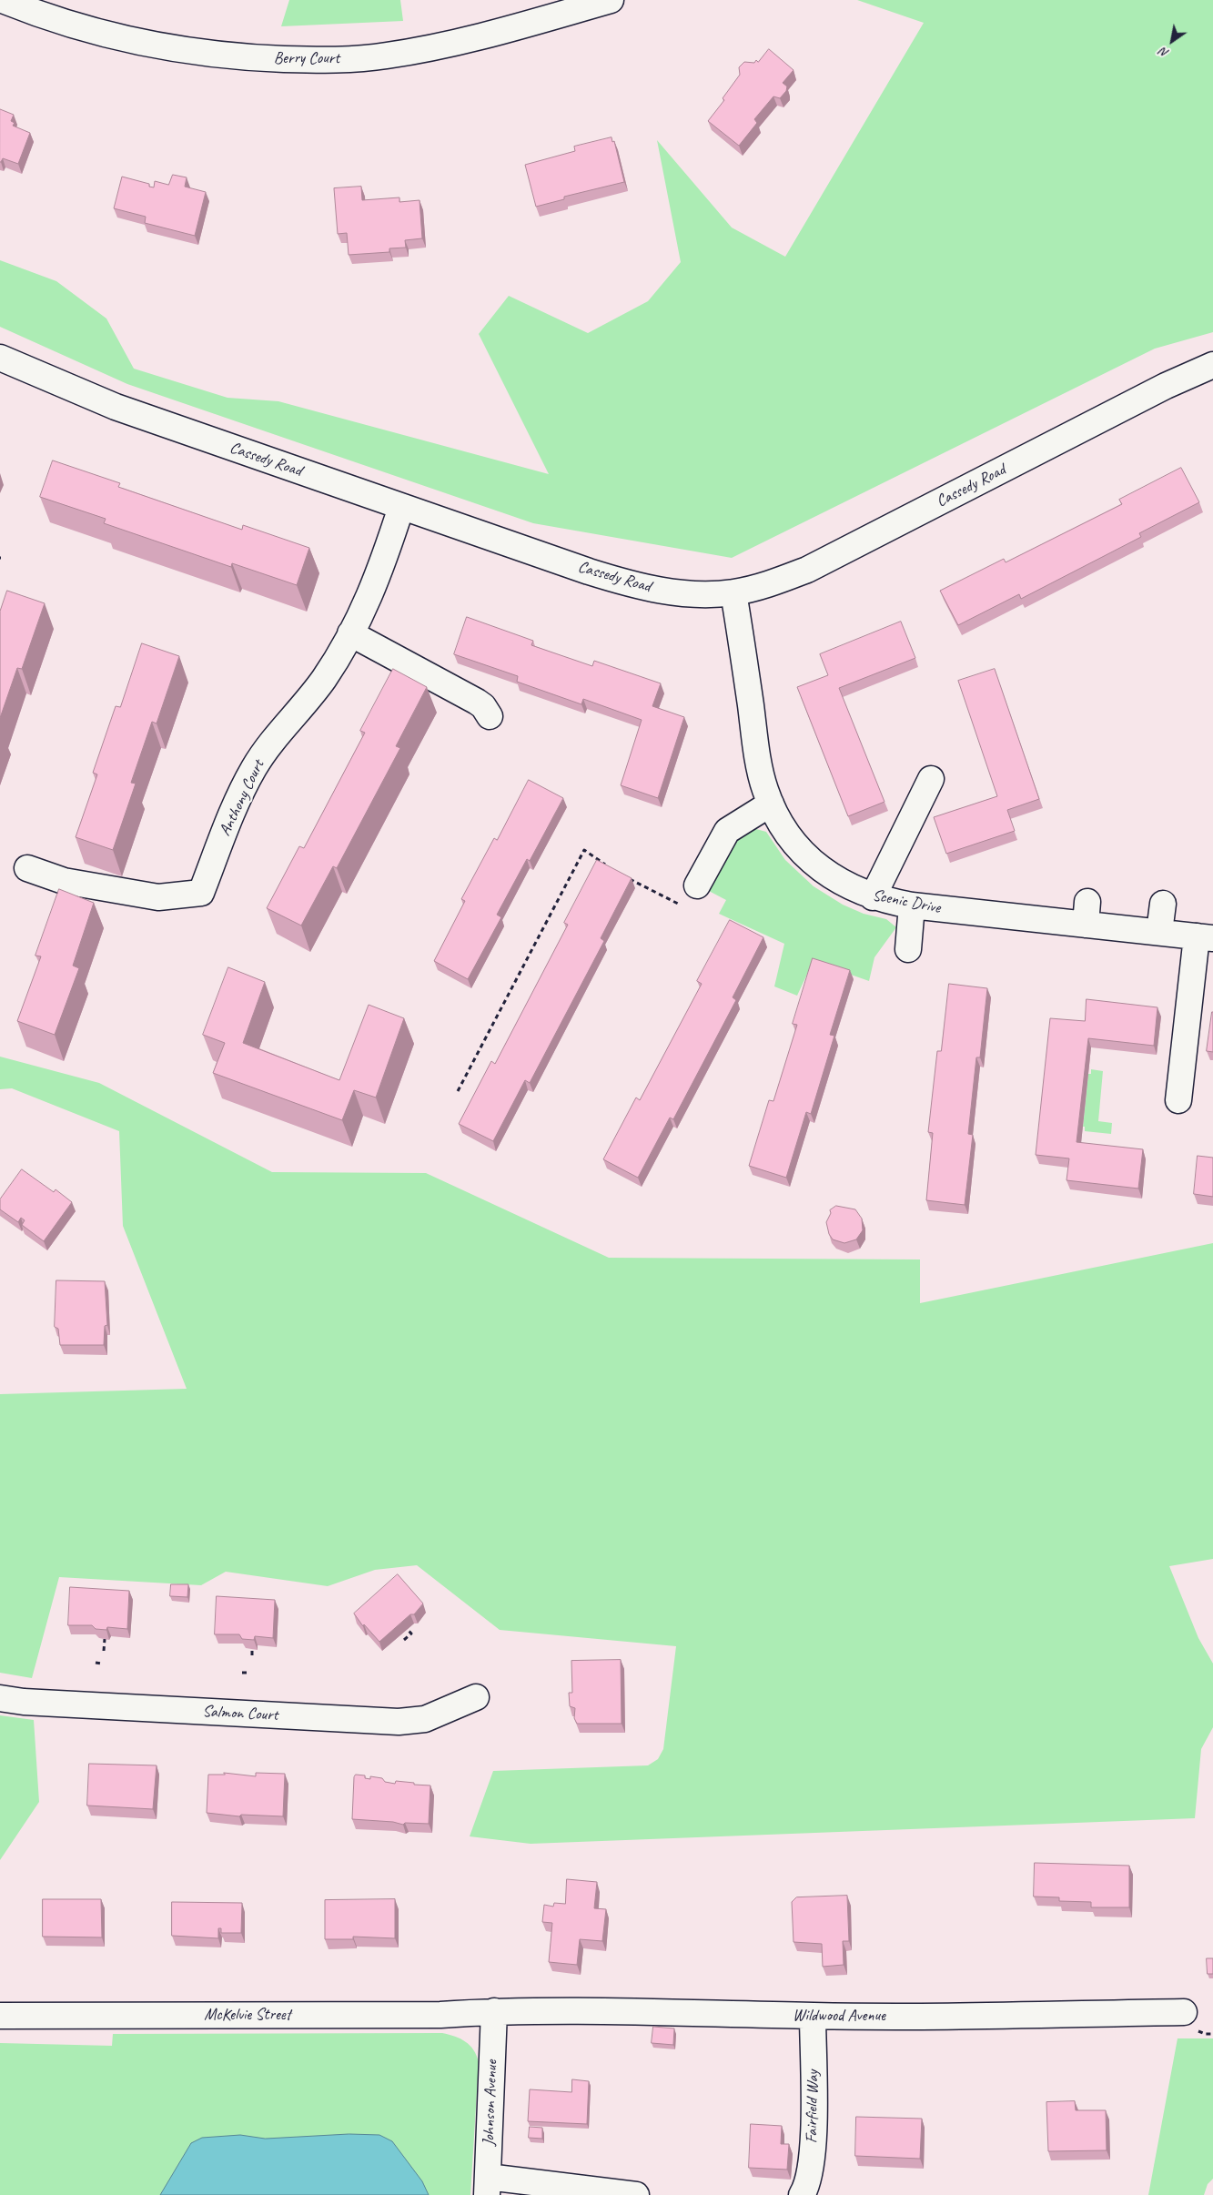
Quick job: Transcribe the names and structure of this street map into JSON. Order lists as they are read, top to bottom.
{
  "streets": {
    "street": [
      "Berry Court",
      "Cassedy Road",
      "Anthony Court",
      "Scenic Drive",
      "Salmon Court",
      "McKelvie Street",
      "Wildwood Avenue",
      "Johnson Avenue",
      "Fairfield Way"
    ]
  },
  "crossings": [
    ["Cassedy Road", "Anthony Court"],
    ["Cassedy Road", "Scenic Drive"],
    ["McKelvie Street", "Wildwood Avenue"],
    ["McKelvie Street", "Johnson Avenue"],
    ["Wildwood Avenue", "Johnson Avenue"],
    ["Wildwood Avenue", "Fairfield Way"]
  ],
  "north": "bottom left"
}
